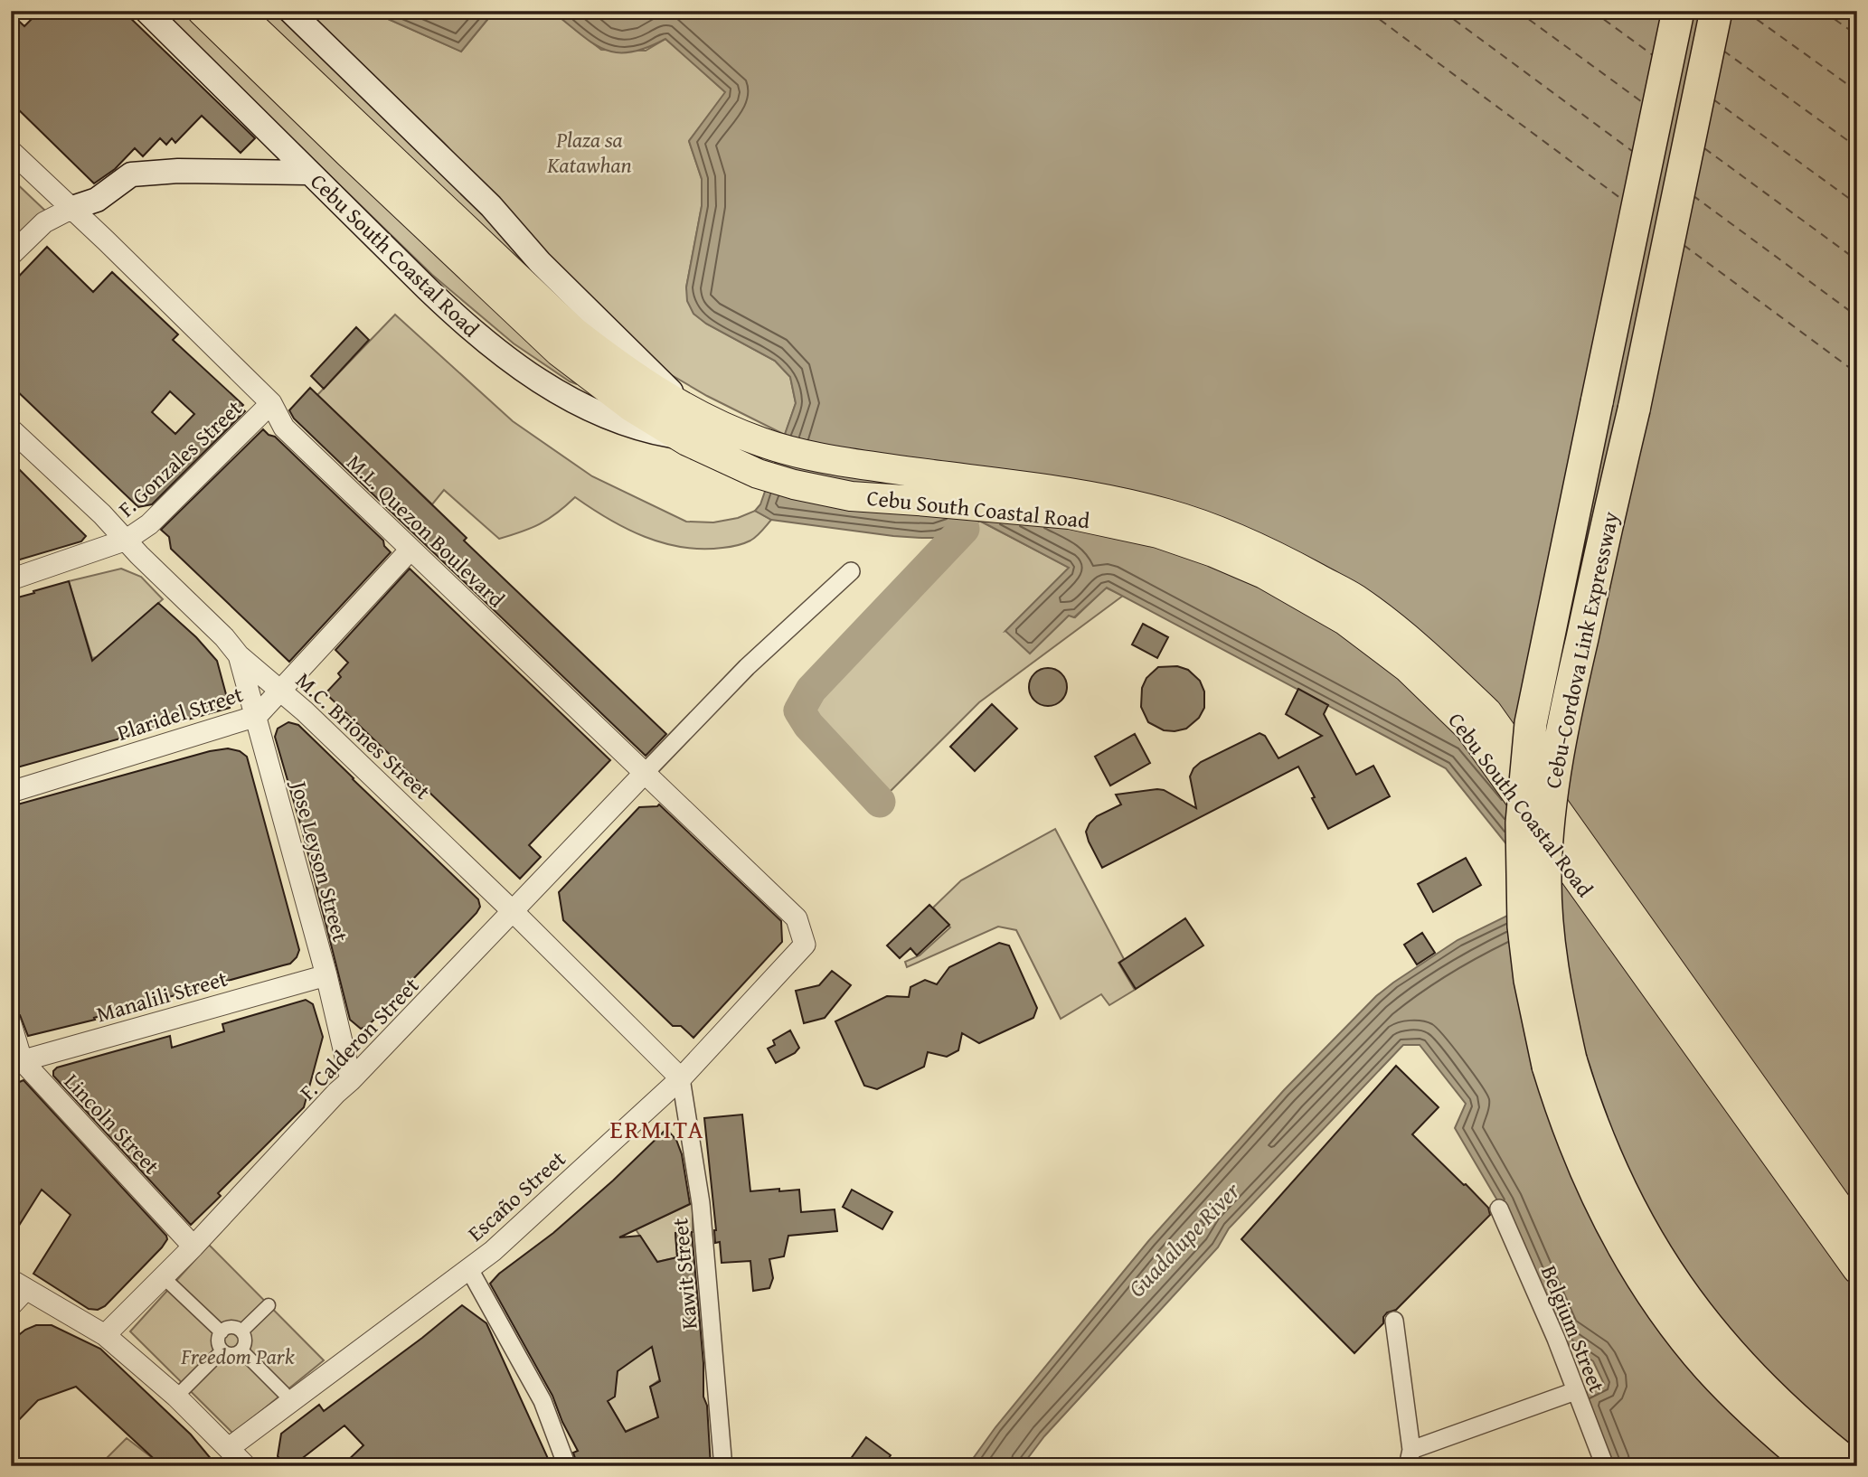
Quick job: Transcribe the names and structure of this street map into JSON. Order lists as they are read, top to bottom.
{
  "streets": {
    "highway": ["Cebu South Coastal Road", "Cebu-Cordova Link Expressway"],
    "street": [
      "F. Gonzales Street",
      "M.L. Quezon Boulevard",
      "Plaridel Street",
      "M.C. Briones Street",
      "Jose Leyson Street",
      "Manalili Street",
      "F. Calderon Street",
      "Lincoln Street",
      "Escaño Street",
      "Kawit Street",
      "Belgium Street"
    ]
  },
  "crossings": [
    ["F. Gonzales Street", "M.L. Quezon Boulevard"],
    ["F. Gonzales Street", "M.C. Briones Street"],
    ["M.L. Quezon Boulevard", "Plaridel Street"],
    ["M.L. Quezon Boulevard", "F. Calderon Street"],
    ["M.L. Quezon Boulevard", "Escaño Street"],
    ["Plaridel Street", "M.C. Briones Street"],
    ["Plaridel Street", "Jose Leyson Street"],
    ["M.C. Briones Street", "Jose Leyson Street"],
    ["M.C. Briones Street", "F. Calderon Street"],
    ["M.C. Briones Street", "Escaño Street"],
    ["M.C. Briones Street", "Kawit Street"],
    ["Jose Leyson Street", "Manalili Street"],
    ["Jose Leyson Street", "F. Calderon Street"],
    ["Manalili Street", "Lincoln Street"],
    ["F. Calderon Street", "Lincoln Street"],
    ["Escaño Street", "Kawit Street"]
  ],
  "districts": ["ERMITA"],
  "water": ["Guadalupe River"],
  "parks": ["Plaza sa Katawhan", "Freedom Park"]
}
